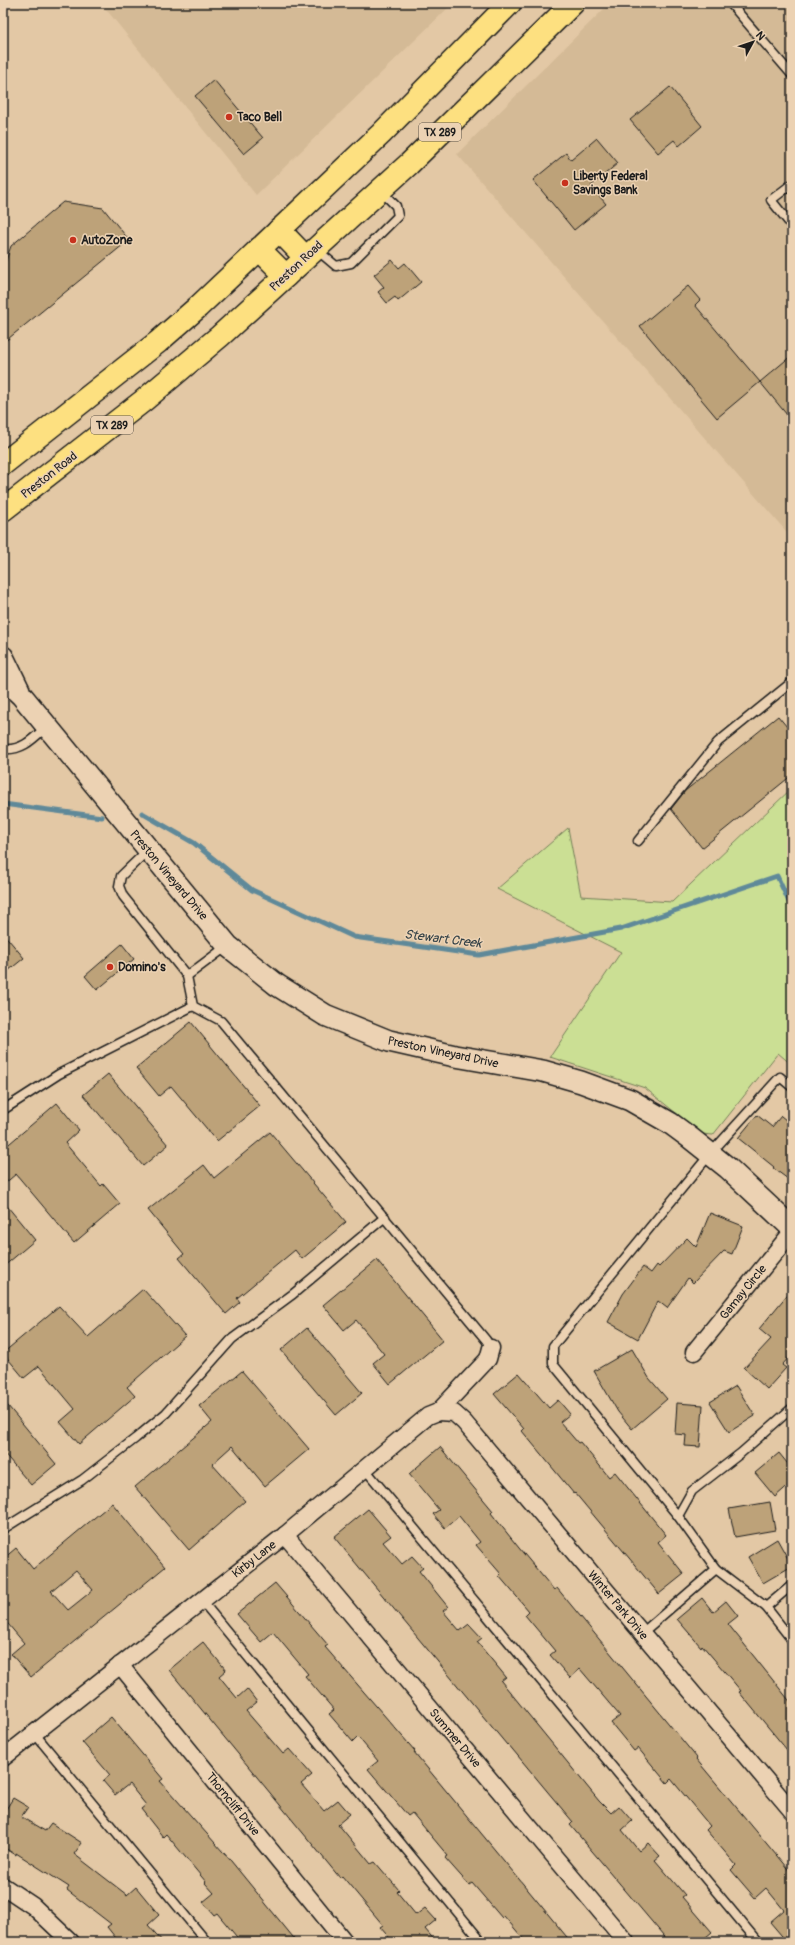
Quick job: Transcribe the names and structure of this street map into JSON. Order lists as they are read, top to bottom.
{
  "streets": {
    "main road": ["TX 289", "Preston Road"],
    "street": [
      "Preston Vineyard Drive",
      "Gamay Circle",
      "Kirby Lane",
      "Winter Park Drive",
      "Summer Drive",
      "Thorncliff Drive"
    ]
  },
  "crossings": [
    ["Kirby Lane", "Winter Park Drive"],
    ["Kirby Lane", "Summer Drive"],
    ["Kirby Lane", "Thorncliff Drive"]
  ],
  "water": ["Stewart Creek"],
  "places": [
    "Taco Bell",
    "Liberty Federal Savings Bank",
    "AutoZone",
    "Domino's"
  ],
  "north": "top right"
}
